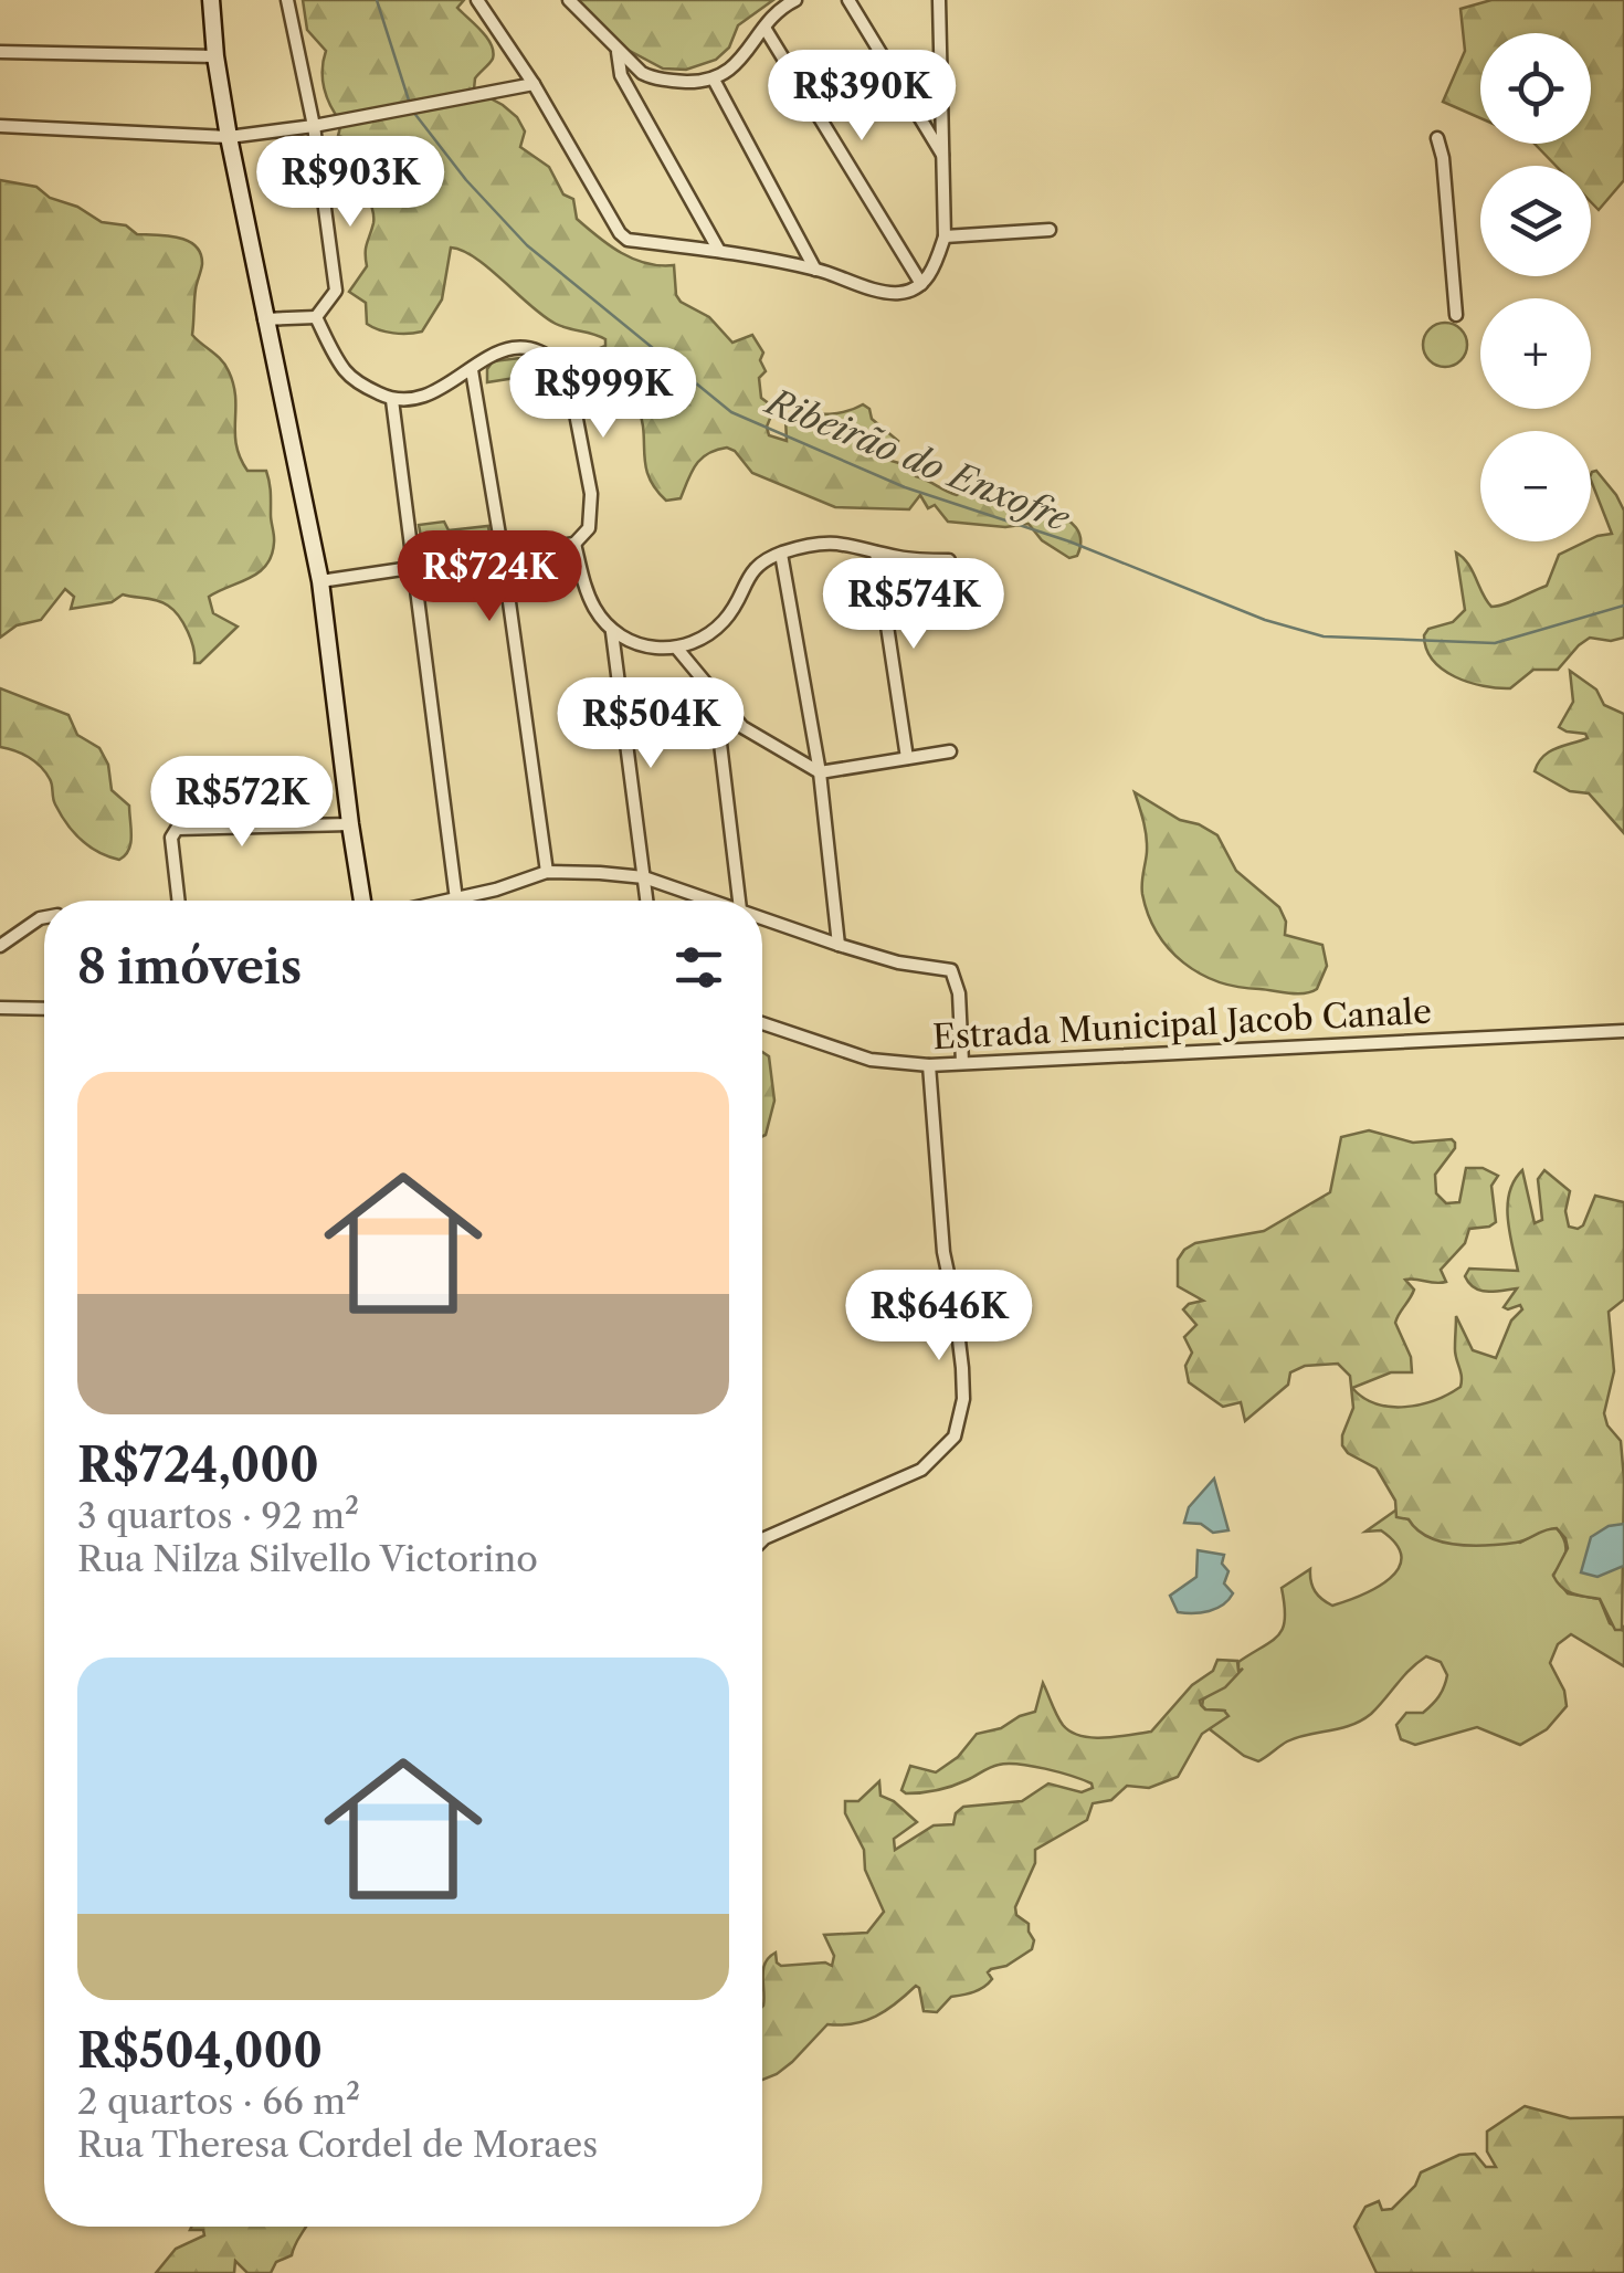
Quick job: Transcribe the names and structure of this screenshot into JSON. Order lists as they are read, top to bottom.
{
  "streets": {
    "street": ["Estrada Municipal Jacob Canale"]
  },
  "water": ["Ribeirão do Enxofre"],
  "page": {
    "map_buttons": ["+", "−"],
    "price": [
      "R$390K",
      "R$903K",
      "R$999K",
      "R$724K",
      "R$574K",
      "R$504K",
      "R$572K",
      "R$646K"
    ],
    "heading": "8 imóveis",
    "list": [
      {
        "name": "R$724,000",
        "note": "3 quartos · 92 m² · Rua Nilza Silvello Victorino"
      },
      {
        "name": "R$504,000",
        "note": "2 quartos · 66 m² · Rua Theresa Cordel de Moraes"
      }
    ]
  }
}
